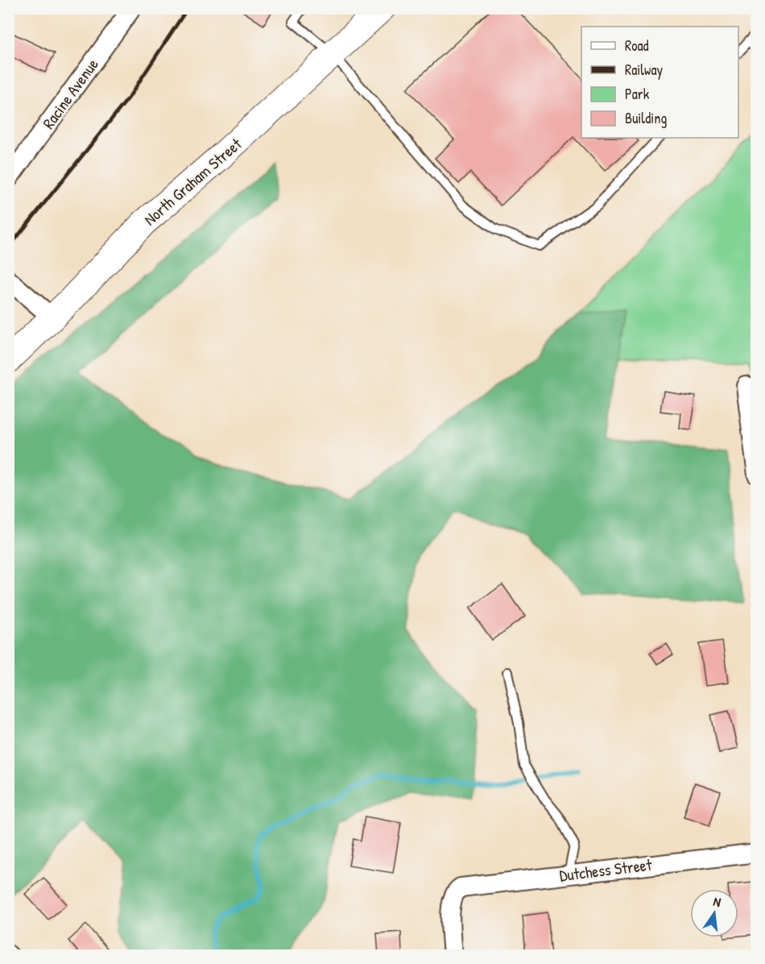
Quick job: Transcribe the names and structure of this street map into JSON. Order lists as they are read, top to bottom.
{
  "streets": {
    "main road": ["North Graham Street"],
    "street": ["Racine Avenue", "Dutchess Street"]
  },
  "legend": [
    "Road",
    "Railway",
    "Park",
    "Building"
  ],
  "north": "top"
}
